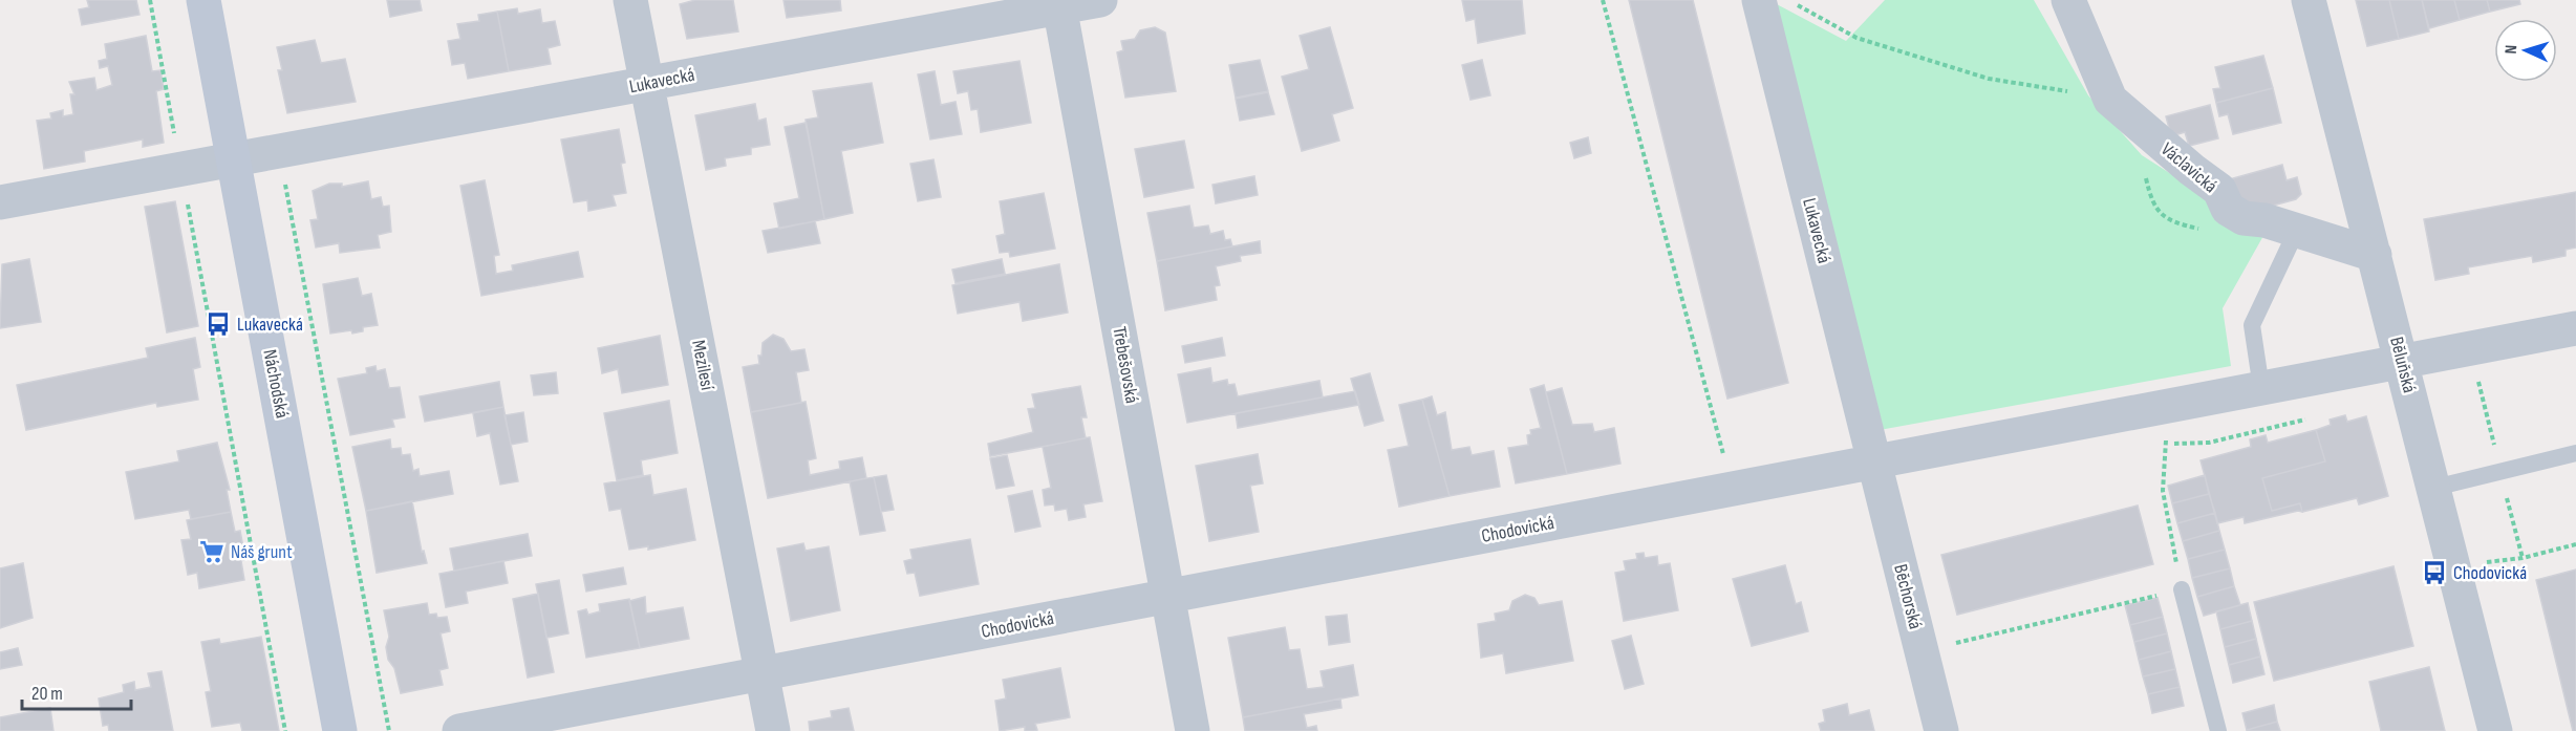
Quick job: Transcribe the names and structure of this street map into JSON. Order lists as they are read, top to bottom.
{
  "streets": {
    "main road": ["Náchodská"],
    "street": [
      "Lukavecká",
      "Václavická",
      "Mezilesí",
      "Třebešovská",
      "Běluňská",
      "Chodovická",
      "Běchorská"
    ]
  },
  "crossings": [
    ["Lukavecká", "Mezilesí"],
    ["Lukavecká", "Třebešovská"],
    ["Lukavecká", "Náchodská"],
    ["Lukavecká", "Chodovická"],
    ["Lukavecká", "Běchorská"],
    ["Václavická", "Běluňská"],
    ["Mezilesí", "Chodovická"],
    ["Třebešovská", "Chodovická"],
    ["Běluňská", "Chodovická"],
    ["Chodovická", "Běchorská"]
  ],
  "places": {
    "bus stop": ["Lukavecká", "Chodovická"],
    "supermarket": ["Náš grunt"]
  },
  "scale_bar": "20 m",
  "north": "left"
}
